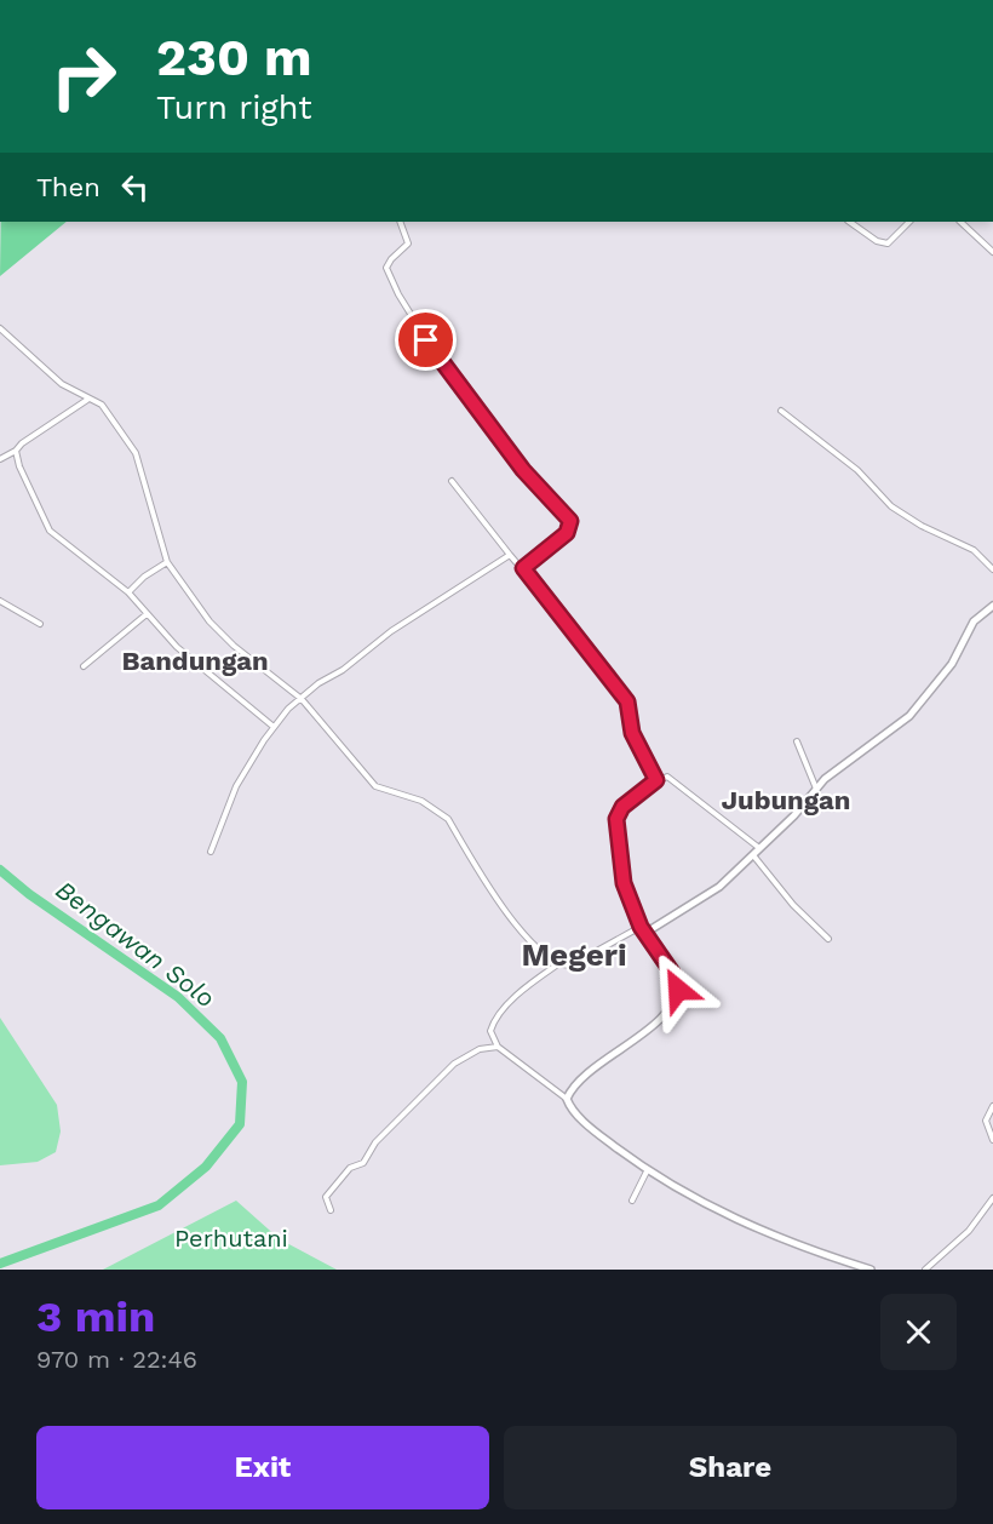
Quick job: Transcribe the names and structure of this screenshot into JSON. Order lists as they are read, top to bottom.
{
  "districts": ["Bandungan", "Jubungan", "Megeri"],
  "water": ["Bengawan Solo"],
  "parks": ["Perhutani"],
  "page": {
    "turn": ["230 m", "Turn right"],
    "then": "Then",
    "heading": ["3 min", "970 m · 22:46"],
    "buttons": ["Exit", "Share"]
  }
}
